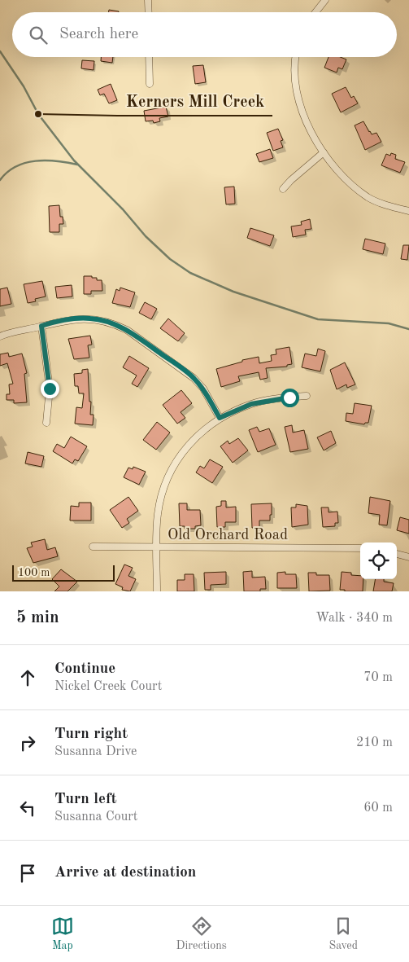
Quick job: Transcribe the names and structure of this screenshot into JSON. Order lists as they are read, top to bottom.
{
  "streets": {
    "street": ["Old Orchard Road"]
  },
  "places": ["Kerners Mill Creek"],
  "scale_bar": "100 m",
  "page": {
    "search": "Search here",
    "scale": "100 m",
    "heading": ["5 min", "Walk · 340 m"],
    "list": [
      ["Continue", "Nickel Creek Court", "70 m"],
      ["Turn right", "Susanna Drive", "210 m"],
      ["Turn left", "Susanna Court", "60 m"],
      "Arrive at destination"
    ],
    "nav": ["Map", "Directions", "Saved"]
  }
}
